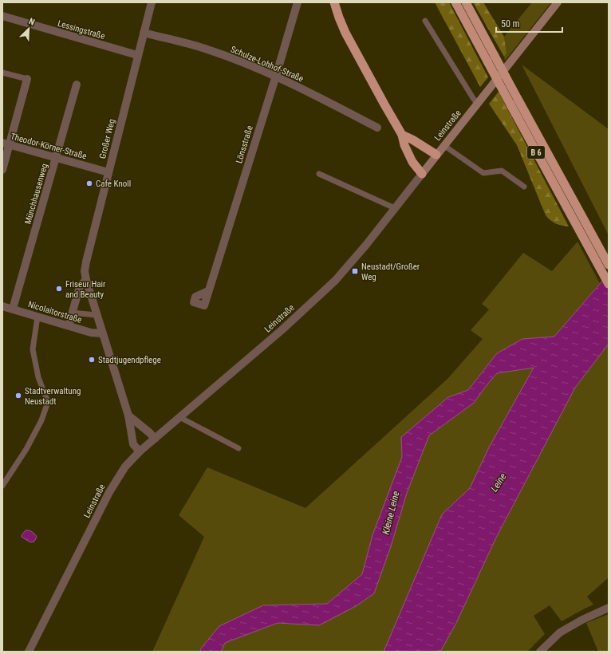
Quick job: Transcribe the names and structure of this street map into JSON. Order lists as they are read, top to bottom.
{
  "streets": {
    "highway": ["B 6"],
    "main road": ["Leinstraße"],
    "street": [
      "Lessingstraße",
      "Schulze-Lohhof-Straße",
      "Großer Weg",
      "Lönsstraße",
      "Theodor-Körner-Straße",
      "Münchhausenweg",
      "Nicolaitorstraße"
    ]
  },
  "crossings": [
    ["Lessingstraße", "Großer Weg"],
    ["Schulze-Lohhof-Straße", "Großer Weg"],
    ["Schulze-Lohhof-Straße", "Lönsstraße"],
    ["Leinstraße", "Großer Weg"],
    ["Großer Weg", "Theodor-Körner-Straße"],
    ["Großer Weg", "Nicolaitorstraße"],
    ["Theodor-Körner-Straße", "Münchhausenweg"],
    ["Münchhausenweg", "Nicolaitorstraße"]
  ],
  "water": ["Leine", "Kleine Leine"],
  "places": {
    "other": [
      "Cafe Knoll",
      "Friseur Hair and Beauty",
      "Stadtjugendpflege",
      "Stadtverwaltung Neustadt"
    ],
    "transit": ["Neustadt/Großer Weg"]
  },
  "scale_bar": "50 m",
  "north": "top right"
}
